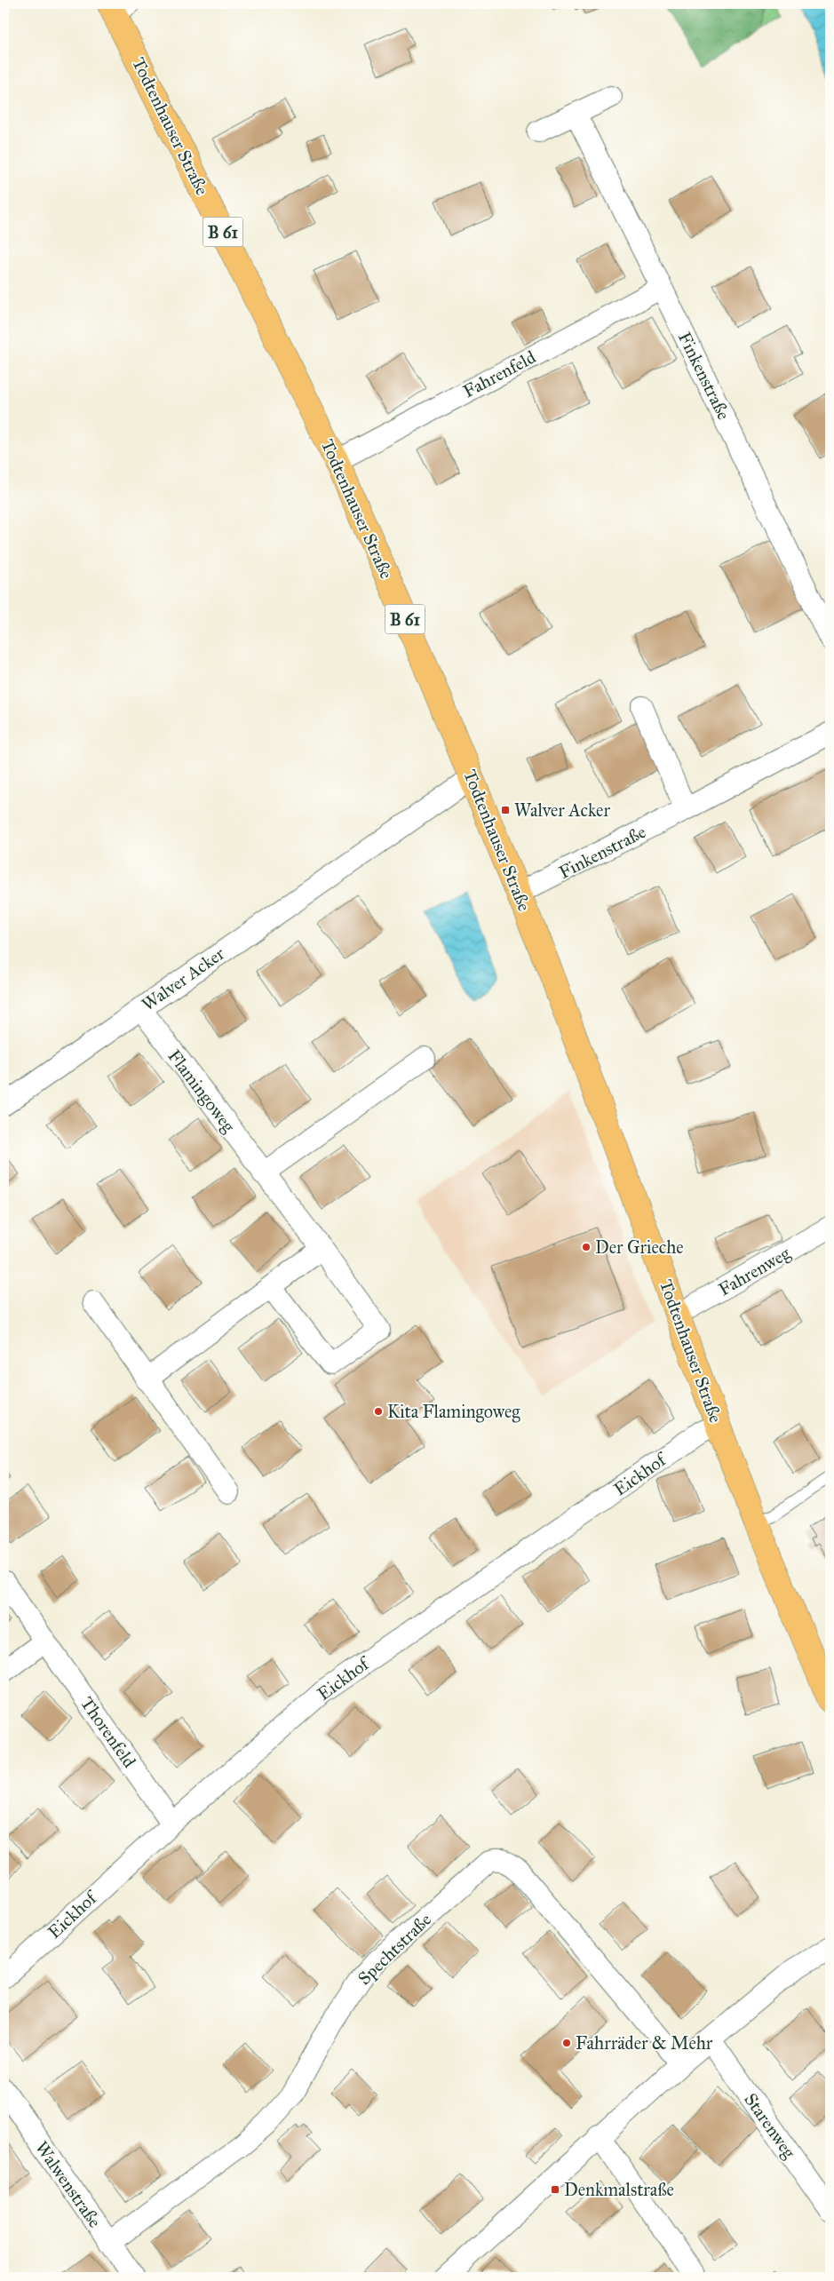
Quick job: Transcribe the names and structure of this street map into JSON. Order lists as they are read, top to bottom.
{
  "streets": {
    "main road": ["Todtenhauser Straße", "B 61"],
    "street": [
      "Fahrenfeld",
      "Finkenstraße",
      "Walver Acker",
      "Flamingoweg",
      "Fahrenweg",
      "Eickhof",
      "Thorenfeld",
      "Spechtstraße",
      "Starenweg",
      "Walwenstraße"
    ]
  },
  "crossings": [
    ["Todtenhauser Straße", "Fahrenfeld"],
    ["Todtenhauser Straße", "Finkenstraße"],
    ["Todtenhauser Straße", "Walver Acker"],
    ["Todtenhauser Straße", "Fahrenweg"],
    ["Todtenhauser Straße", "Eickhof"],
    ["Fahrenfeld", "Finkenstraße"],
    ["Walver Acker", "Flamingoweg"],
    ["Eickhof", "Thorenfeld"],
    ["Spechtstraße", "Walwenstraße"]
  ],
  "places": {
    "transit": ["Walver Acker", "Denkmalstraße"],
    "other": ["Der Grieche", "Kita Flamingoweg", "Fahrräder & Mehr"]
  }
}
